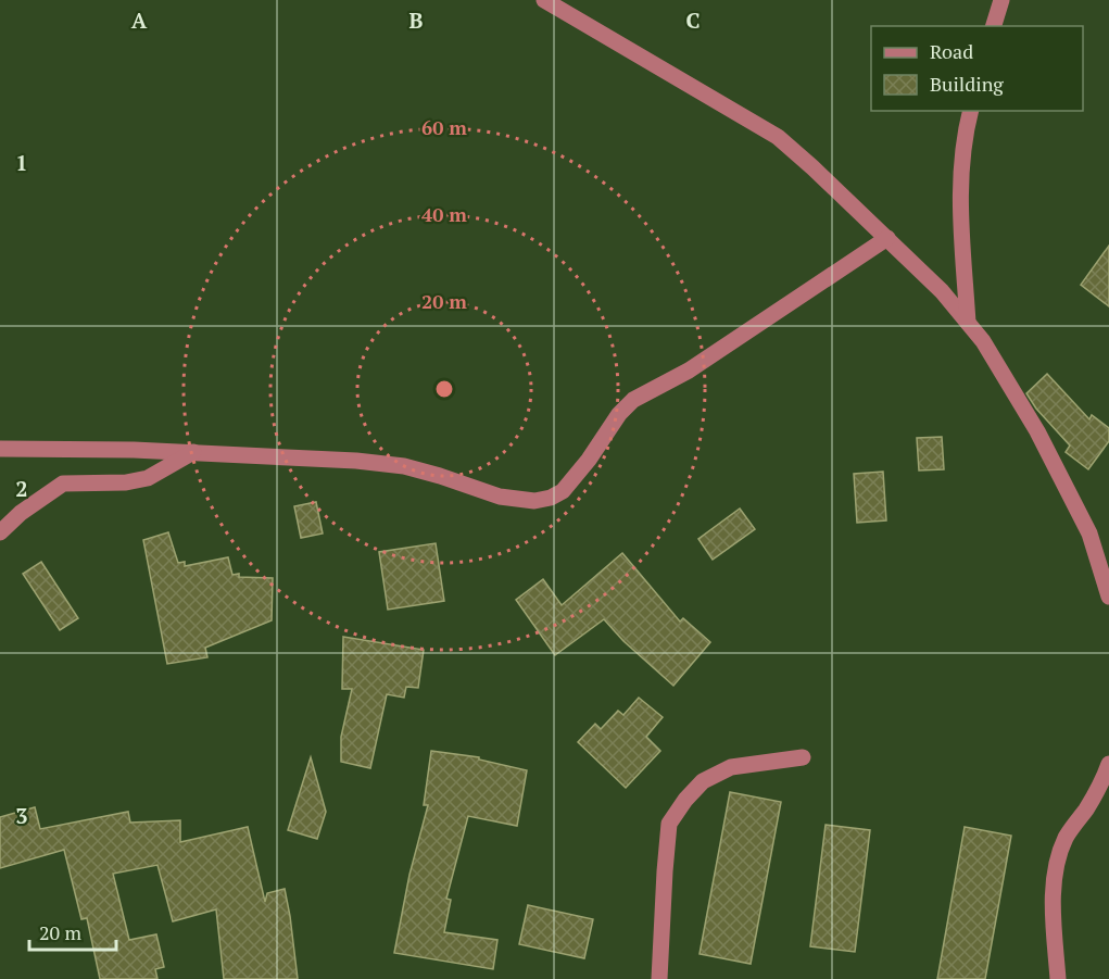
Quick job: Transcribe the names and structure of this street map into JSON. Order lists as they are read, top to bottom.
{
  "legend": ["Road", "Building"],
  "scale_bar": "20 m",
  "grid": {
    "columns": ["A", "B", "C"],
    "rows": ["1", "2", "3"]
  },
  "rings": ["60 m", "40 m", "20 m"]
}
